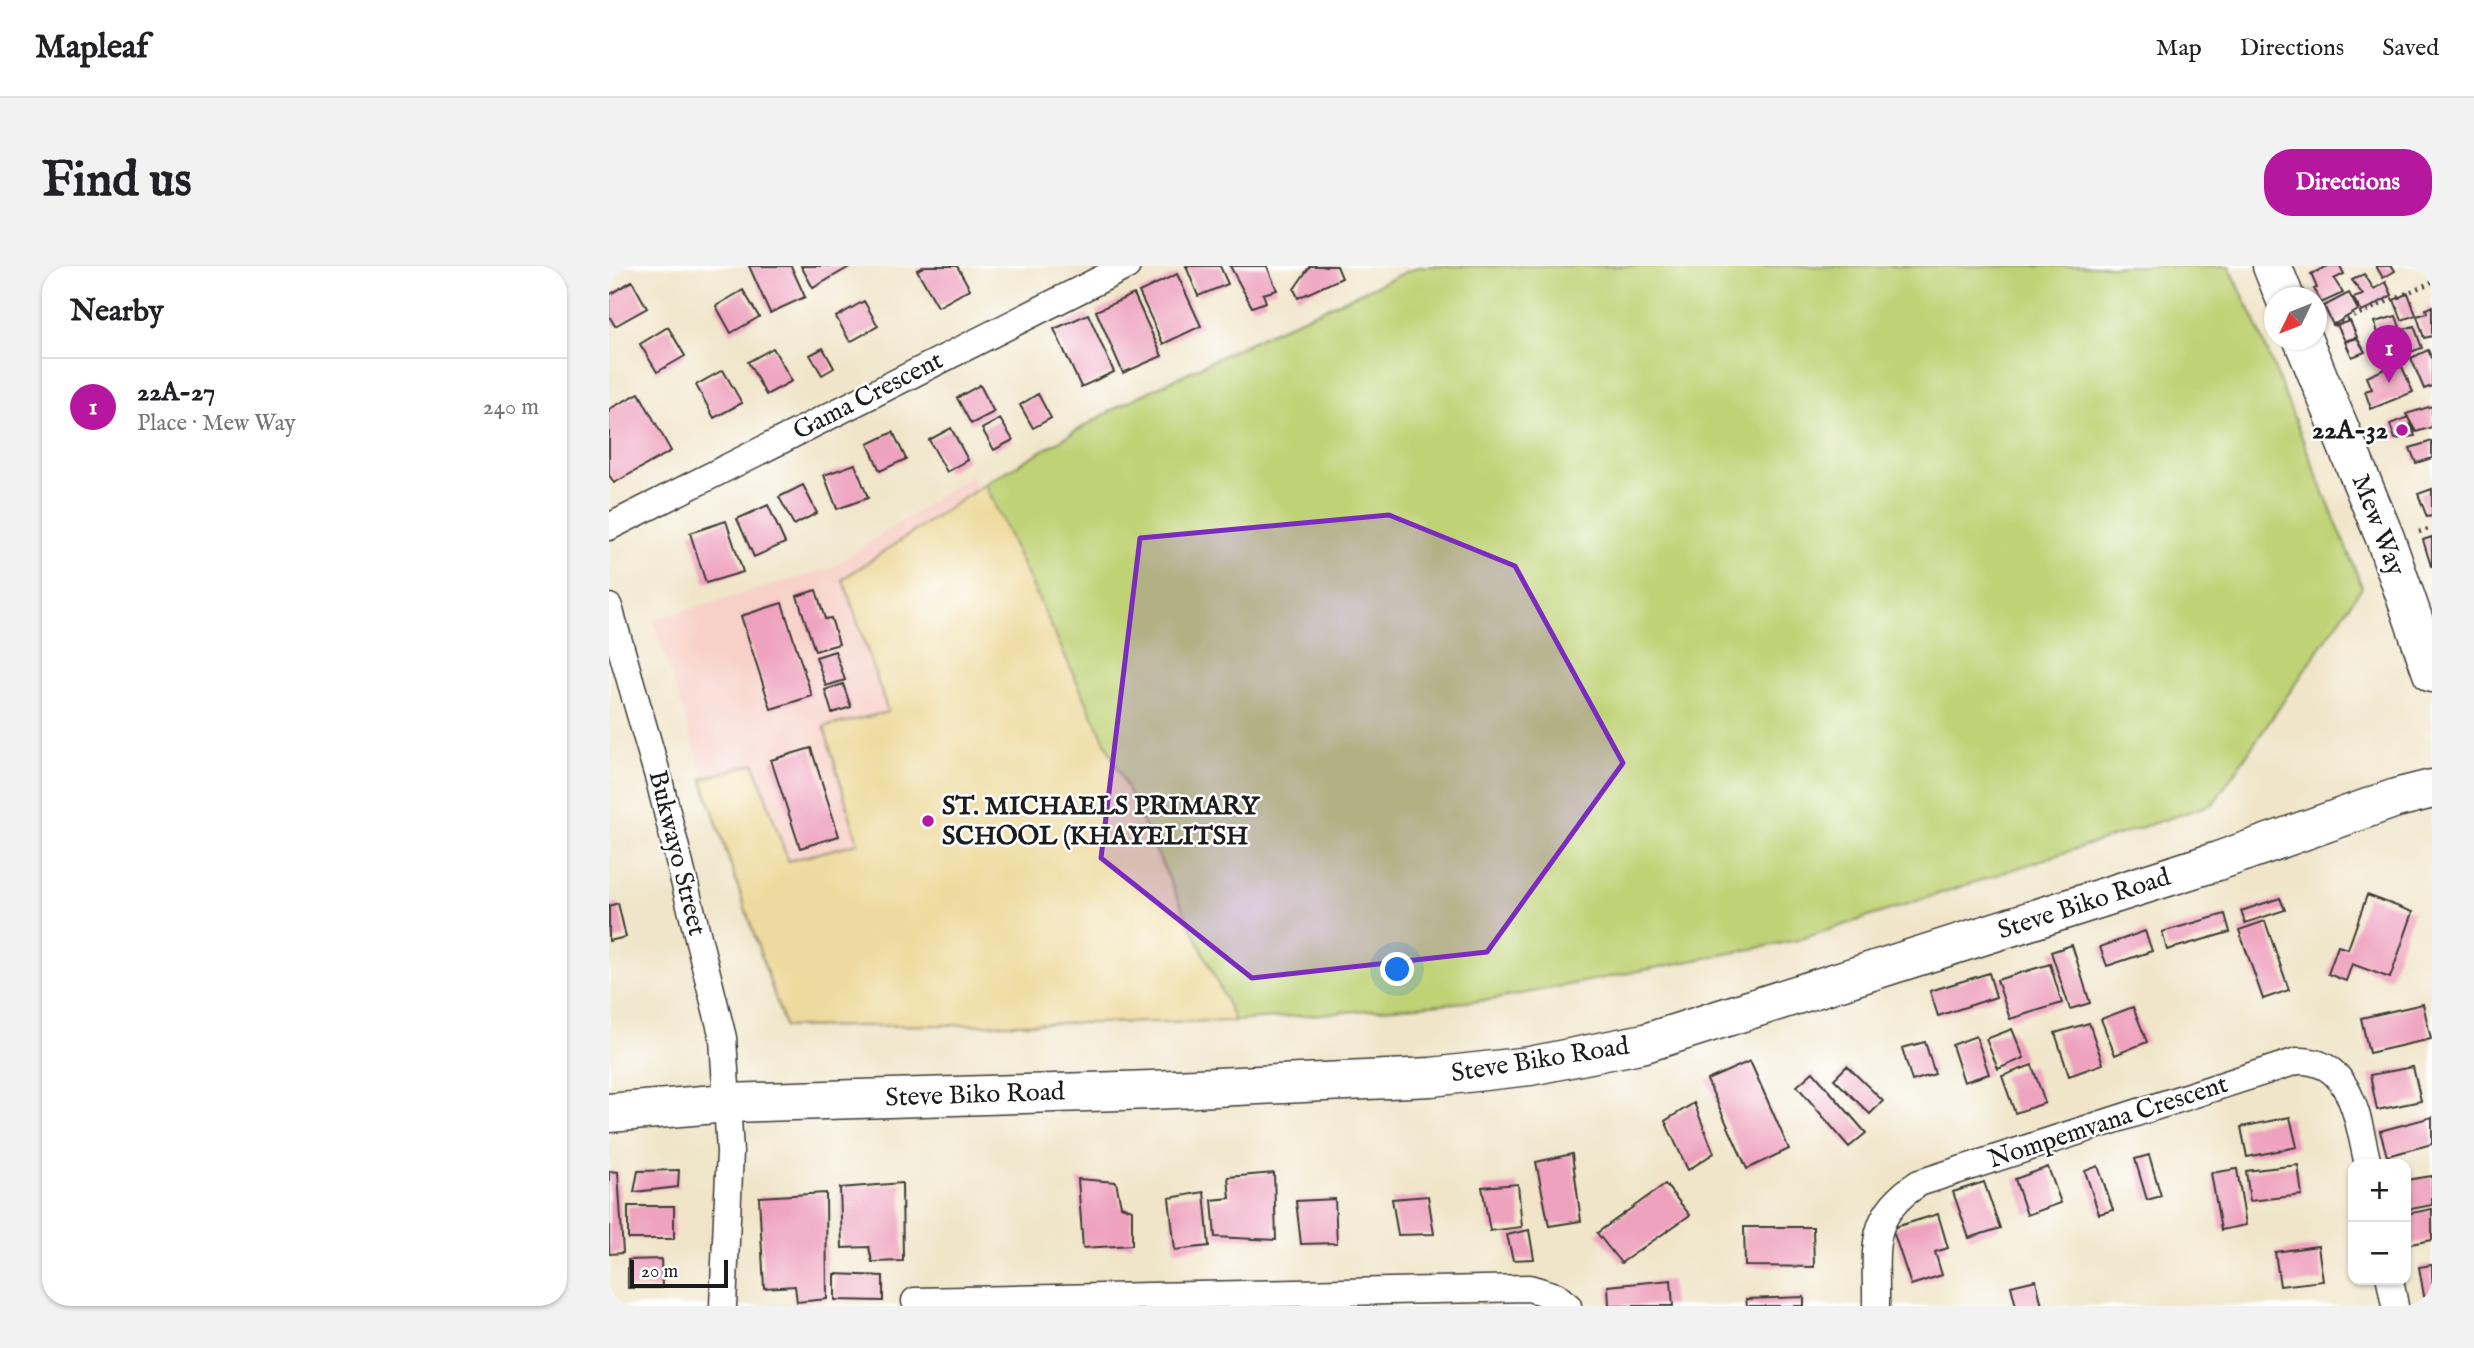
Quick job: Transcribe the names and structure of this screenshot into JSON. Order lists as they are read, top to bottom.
{
  "streets": {
    "street": [
      "Gama Crescent",
      "Mew Way",
      "Bukwayo Street",
      "Steve Biko Road",
      "Nompemvana Crescent"
    ]
  },
  "crossings": [
    ["Bukwayo Street", "Steve Biko Road"]
  ],
  "places": ["22A-32", "ST. MICHAELS PRIMARY SCHOOL (KHAYELITSH"],
  "scale_bar": "20 m",
  "north": "bottom left",
  "page": {
    "header": "Mapleaf",
    "nav": ["Map", "Directions", "Saved"],
    "buttons": "Directions",
    "title": "Find us",
    "heading": "Nearby",
    "pins": "1",
    "list": [
      {
        "mark": "1",
        "name": "22A-27",
        "note": "Place · Mew Way",
        "value": "240 m"
      }
    ],
    "map_buttons": ["+", "−"],
    "scale": "20 m"
  }
}
